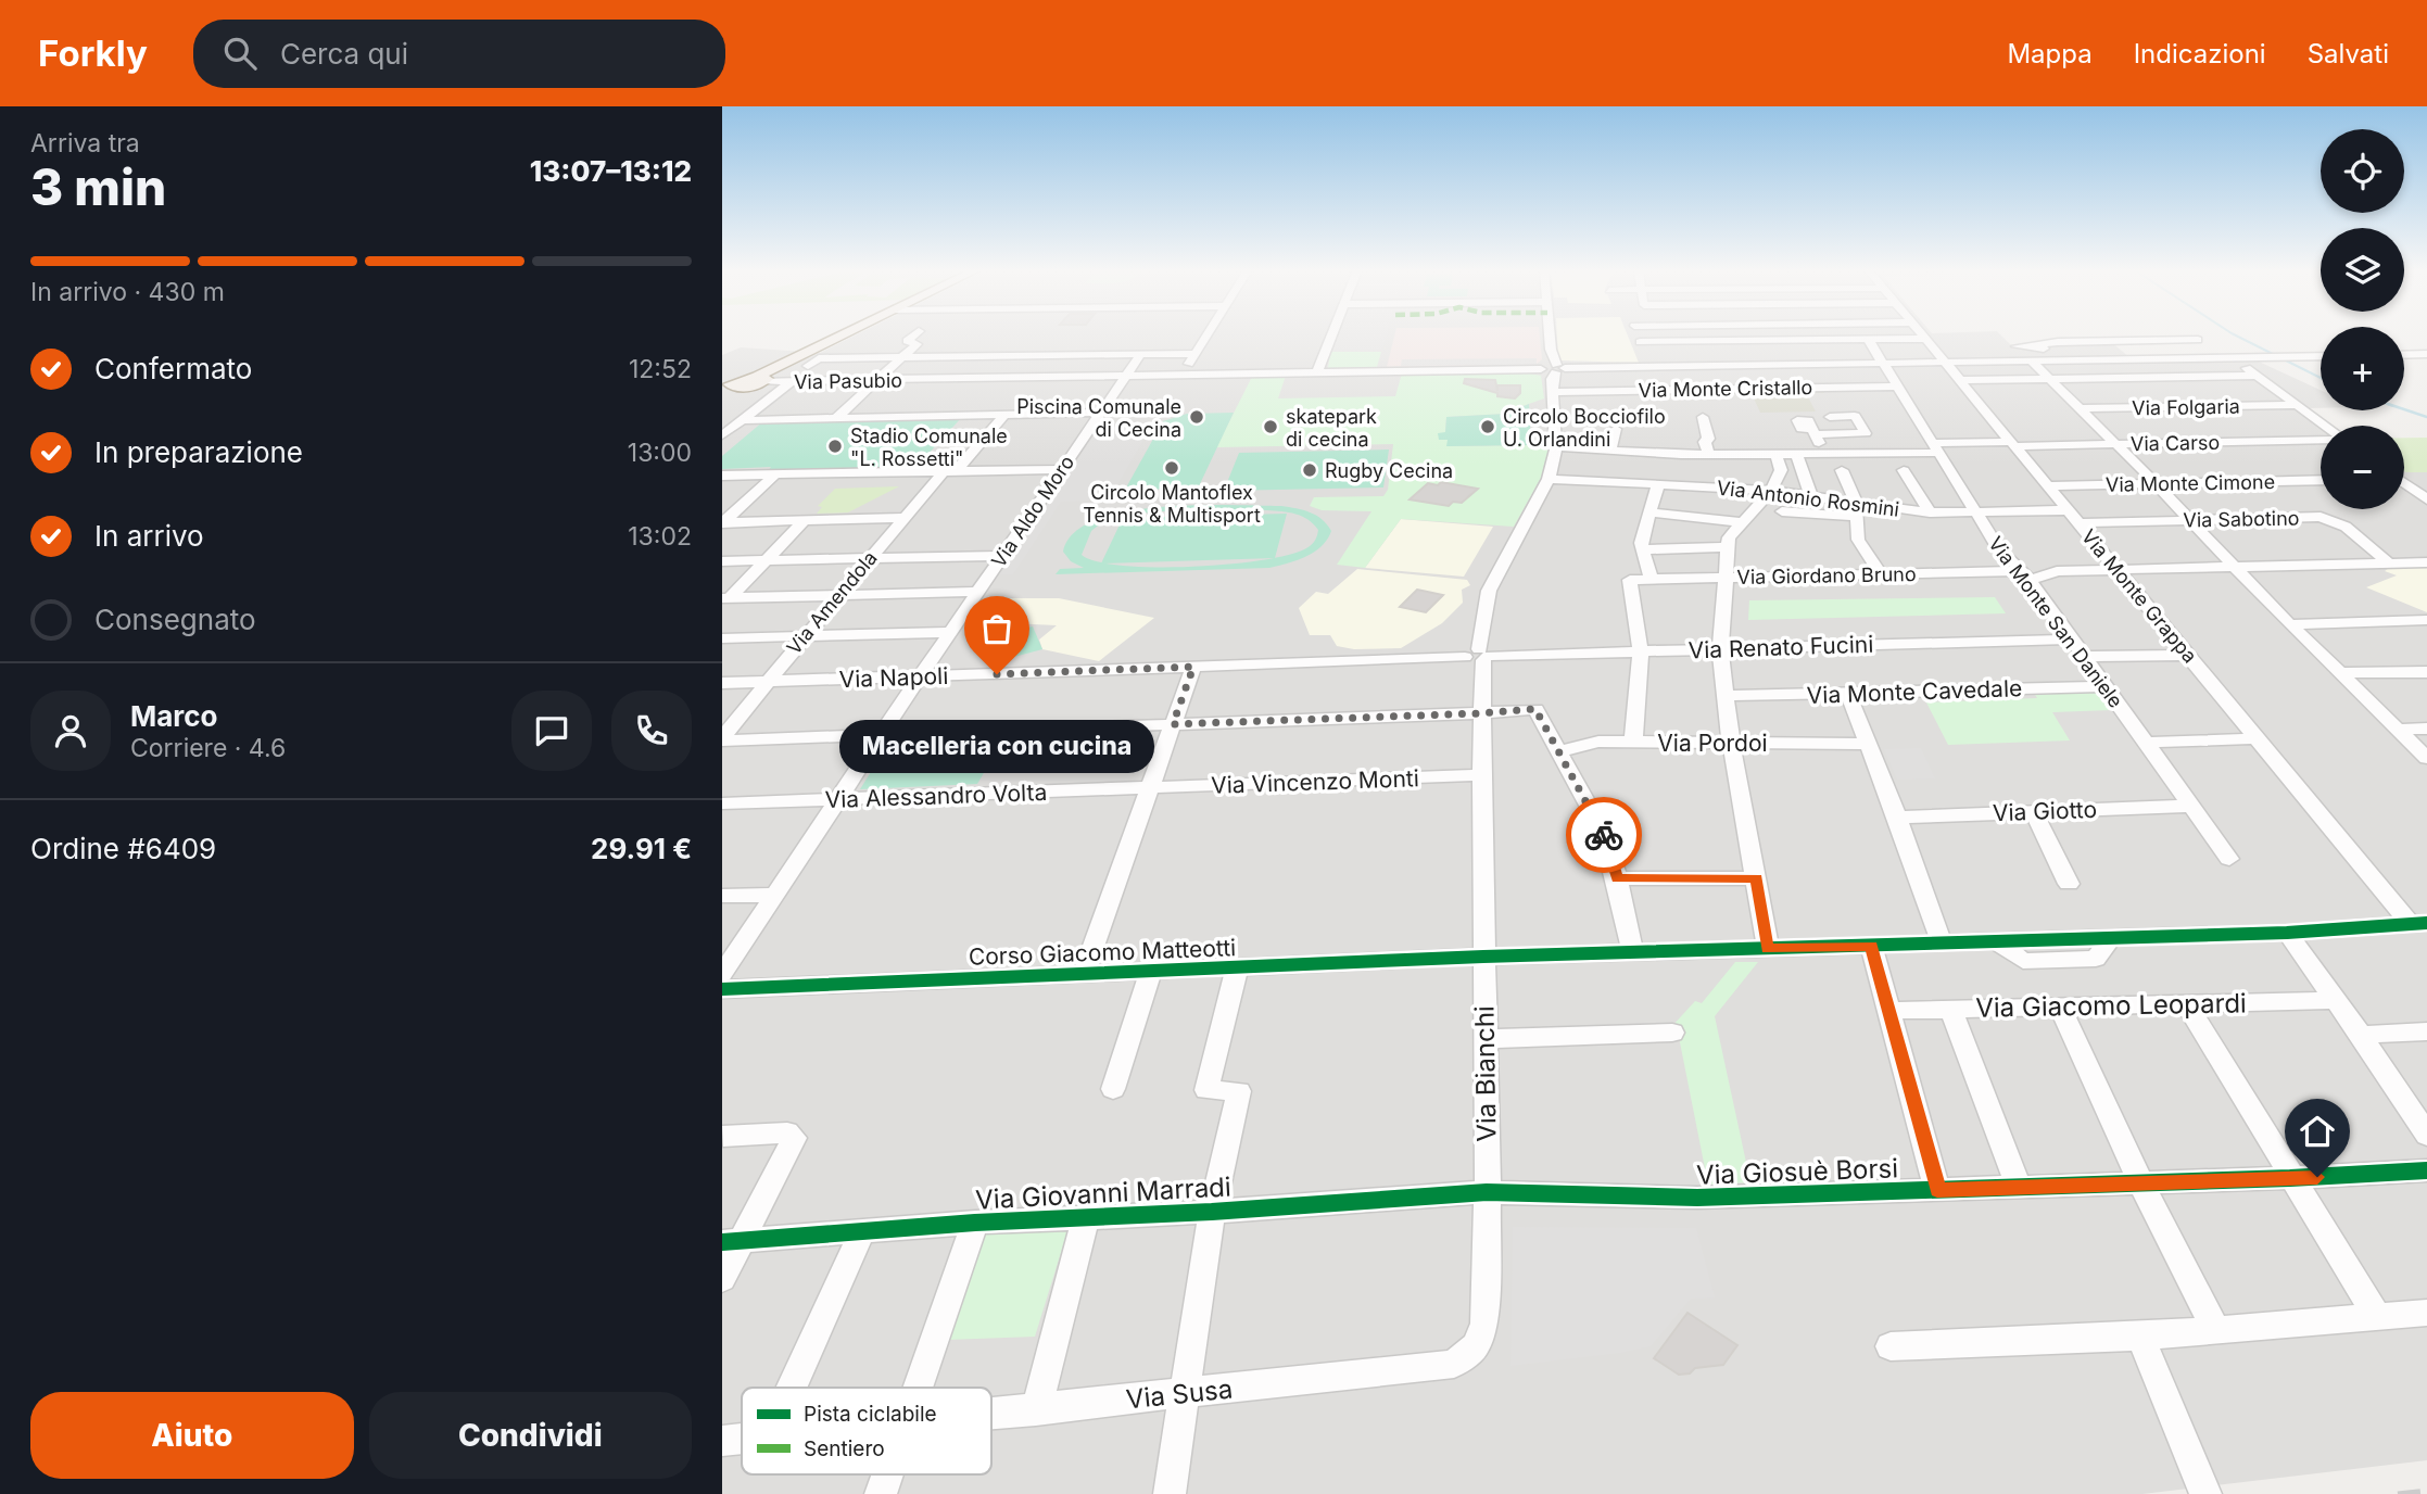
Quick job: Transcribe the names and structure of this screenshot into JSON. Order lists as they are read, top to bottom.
{
  "streets": {
    "street": [
      "Via Pasubio",
      "Via Monte Cristallo",
      "Via Folgaria",
      "Via Carso",
      "Via Monte Cimone",
      "Via Antonio Rosmini",
      "Via Aldo Moro",
      "Via Sabotino",
      "Via Giordano Bruno",
      "Via Monte Grappa",
      "Via Amendola",
      "Via Monte San Daniele",
      "Via Renato Fucini",
      "Via Napoli",
      "Via Monte Cavedale",
      "Via Pordoi",
      "Via Vincenzo Monti",
      "Via Alessandro Volta",
      "Via Giotto",
      "Corso Giacomo Matteotti",
      "Via Giacomo Leopardi",
      "Via Bianchi",
      "Via Giosuè Borsi",
      "Via Giovanni Marradi",
      "Via Susa"
    ]
  },
  "crossings": [
    ["Via Pasubio", "Via Aldo Moro"],
    ["Via Pasubio", "Via Monte Grappa"],
    ["Via Pasubio", "Via Monte San Daniele"],
    ["Via Pasubio", "Via Bianchi"],
    ["Via Monte Cristallo", "Via Monte San Daniele"],
    ["Via Monte Cristallo", "Via Bianchi"],
    ["Via Carso", "Via Monte Grappa"],
    ["Via Carso", "Via Monte San Daniele"],
    ["Via Carso", "Via Bianchi"],
    ["Via Monte Cimone", "Via Monte Grappa"],
    ["Via Antonio Rosmini", "Via Sabotino"],
    ["Via Antonio Rosmini", "Via Monte Grappa"],
    ["Via Antonio Rosmini", "Via Monte San Daniele"],
    ["Via Antonio Rosmini", "Via Bianchi"],
    ["Via Aldo Moro", "Via Napoli"],
    ["Via Aldo Moro", "Via Alessandro Volta"],
    ["Via Sabotino", "Via Giordano Bruno"],
    ["Via Sabotino", "Via Monte Grappa"],
    ["Via Giordano Bruno", "Via Monte Grappa"],
    ["Via Giordano Bruno", "Via Monte San Daniele"],
    ["Via Giordano Bruno", "Via Renato Fucini"],
    ["Via Amendola", "Via Napoli"],
    ["Via Monte San Daniele", "Via Renato Fucini"],
    ["Via Monte San Daniele", "Via Monte Cavedale"],
    ["Via Monte San Daniele", "Via Giotto"],
    ["Via Renato Fucini", "Via Napoli"],
    ["Via Renato Fucini", "Via Bianchi"],
    ["Via Vincenzo Monti", "Via Alessandro Volta"],
    ["Via Vincenzo Monti", "Via Bianchi"],
    ["Corso Giacomo Matteotti", "Via Bianchi"],
    ["Via Bianchi", "Via Giosuè Borsi"],
    ["Via Bianchi", "Via Giovanni Marradi"],
    ["Via Bianchi", "Via Susa"],
    ["Via Giosuè Borsi", "Via Giovanni Marradi"],
    ["Via Giosuè Borsi", "Via Susa"],
    ["Via Giovanni Marradi", "Via Susa"]
  ],
  "places": [
    "Piscina Comunale di Cecina",
    "skatepark di cecina",
    "Circolo Bocciofilo U. Orlandini",
    "Stadio Comunale \"L. Rossetti\"",
    "Circolo Mantoflex Tennis & Multisport",
    "Rugby Cecina",
    "Macelleria con cucina"
  ],
  "legend": ["Pista ciclabile", "Sentiero"],
  "page": {
    "header": "Forkly",
    "search": "Cerca qui",
    "nav": ["Mappa", "Indicazioni", "Salvati"],
    "heading": ["3 min", "Arriva tra", "13:07–13:12"],
    "panel": [
      "Marco",
      "Corriere · 4.6",
      "Ordine #6409",
      "29.91 €"
    ],
    "map_buttons": ["+", "−"],
    "bar": "In arrivo · 430 m",
    "list": [
      ["Confermato", "12:52"],
      ["In preparazione", "13:00"],
      ["In arrivo", "13:02"],
      "Consegnato"
    ],
    "bubble": "Macelleria con cucina",
    "buttons": ["Aiuto", "Condividi"]
  }
}
